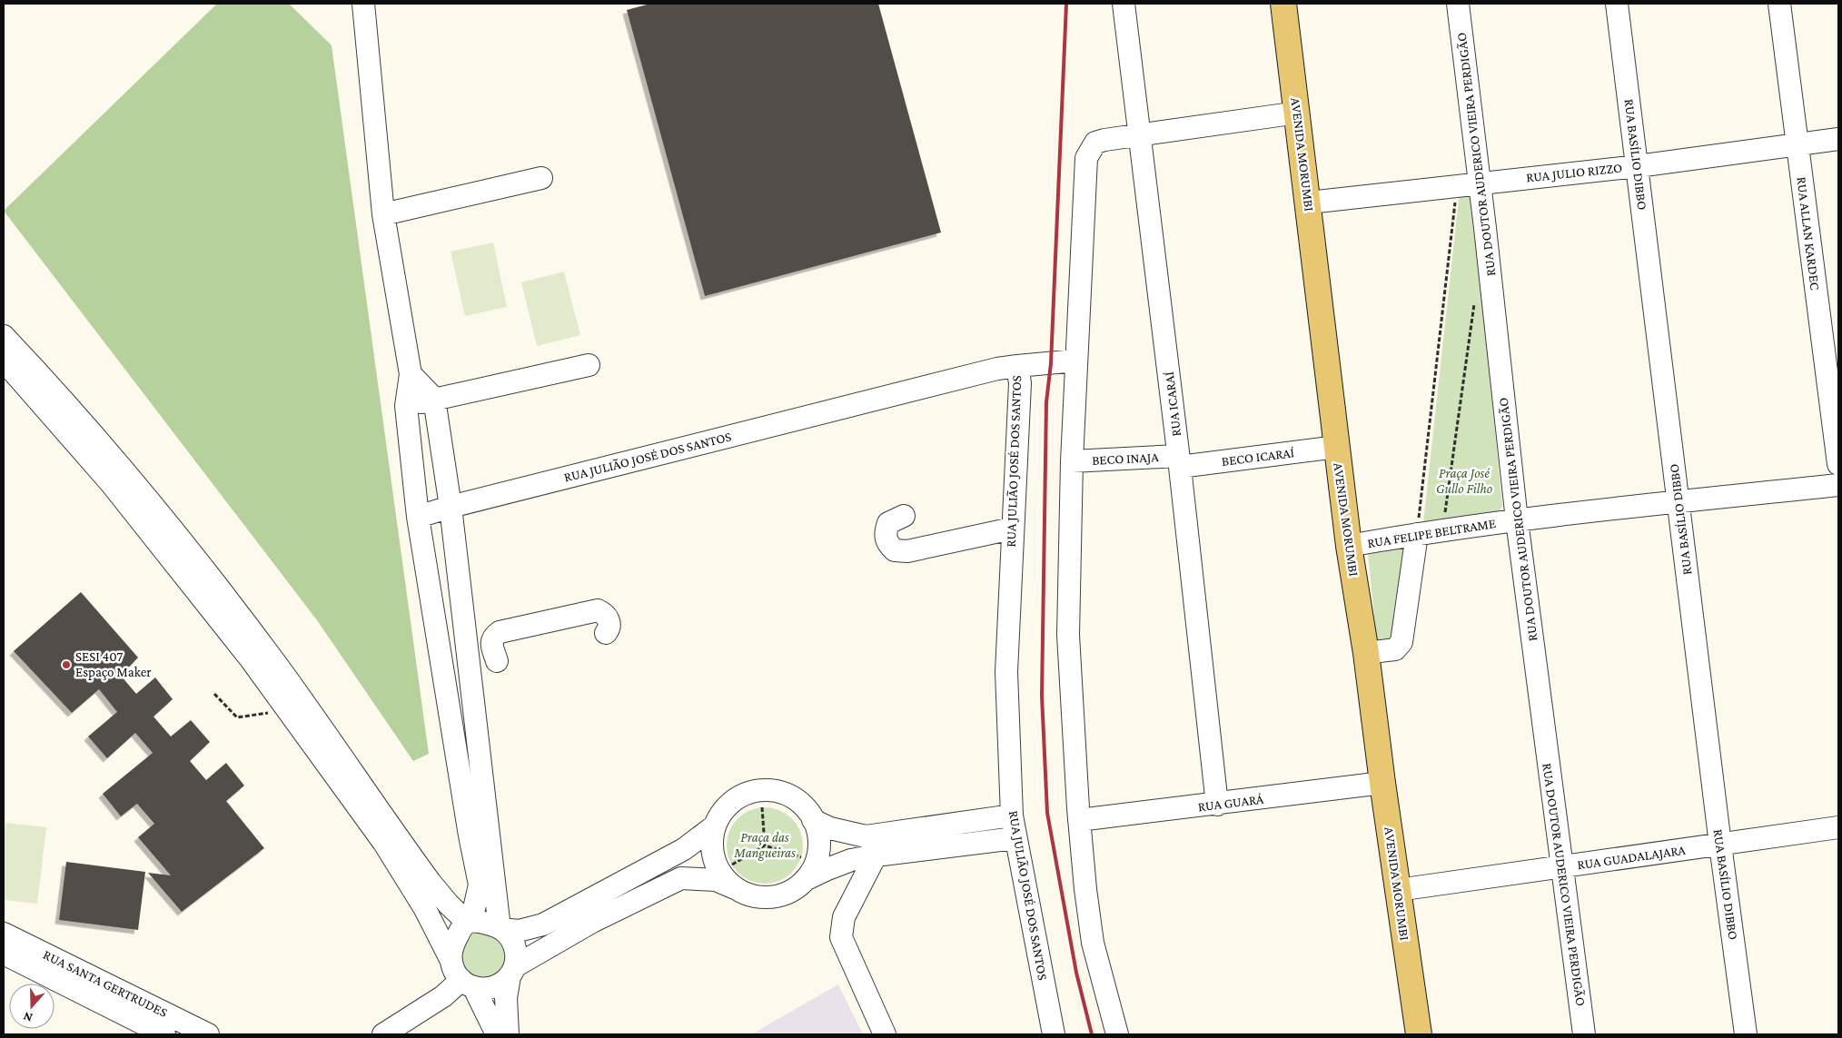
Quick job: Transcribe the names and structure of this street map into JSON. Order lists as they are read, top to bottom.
{
  "streets": {
    "main road": ["AVENIDA MORUMBI"],
    "street": [
      "RUA DOUTOR AUDERICO VIEIRA PERDIGÃO",
      "RUA BASÍLIO DIBBO",
      "RUA JULIO RIZZO",
      "RUA ALLAN KARDEC",
      "RUA ICARAÍ",
      "RUA JULIÃO JOSÉ DOS SANTOS",
      "BECO ICARAÍ",
      "BECO INAJA",
      "RUA FELIPE BELTRAME",
      "RUA GUARÁ",
      "RUA GUADALAJARA",
      "RUA SANTA GERTRUDES"
    ]
  },
  "crossings": [
    ["AVENIDA MORUMBI", "RUA JULIO RIZZO"],
    ["AVENIDA MORUMBI", "BECO ICARAÍ"],
    ["AVENIDA MORUMBI", "RUA FELIPE BELTRAME"],
    ["AVENIDA MORUMBI", "RUA GUARÁ"],
    ["AVENIDA MORUMBI", "RUA GUADALAJARA"],
    ["RUA DOUTOR AUDERICO VIEIRA PERDIGÃO", "RUA JULIO RIZZO"],
    ["RUA DOUTOR AUDERICO VIEIRA PERDIGÃO", "RUA FELIPE BELTRAME"],
    ["RUA DOUTOR AUDERICO VIEIRA PERDIGÃO", "RUA GUADALAJARA"],
    ["RUA BASÍLIO DIBBO", "RUA JULIO RIZZO"],
    ["RUA BASÍLIO DIBBO", "RUA FELIPE BELTRAME"],
    ["RUA BASÍLIO DIBBO", "RUA GUADALAJARA"],
    ["RUA JULIO RIZZO", "RUA ALLAN KARDEC"],
    ["RUA ICARAÍ", "BECO ICARAÍ"],
    ["RUA ICARAÍ", "BECO INAJA"],
    ["RUA ICARAÍ", "RUA GUARÁ"],
    ["BECO ICARAÍ", "BECO INAJA"]
  ],
  "parks": ["Praça José Gullo Filho", "Praça das Mangueiras"],
  "places": ["SESI 407 Espaço Maker"],
  "north": "bottom"
}
